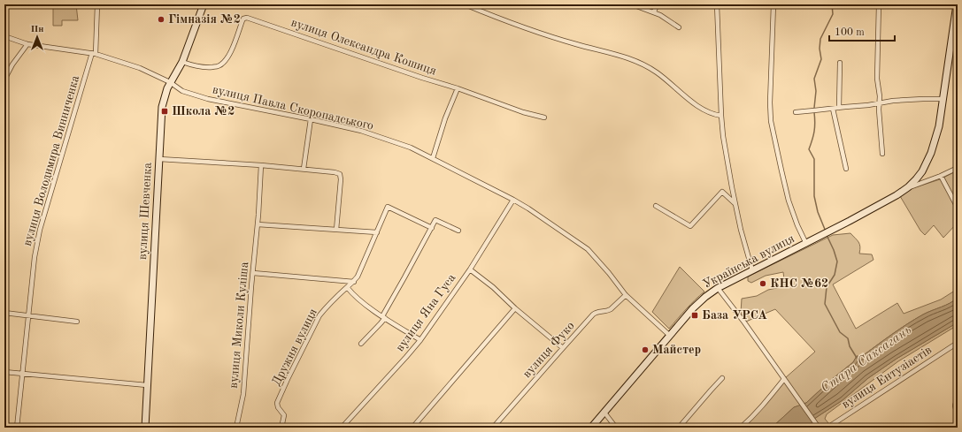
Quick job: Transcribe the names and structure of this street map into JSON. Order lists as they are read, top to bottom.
{
  "streets": {
    "street": [
      "вулиця Олександра Кошиця",
      "вулиця Павла Скоропадського",
      "вулиця Володимира Винниченка",
      "вулиця Шевченка",
      "Українська вулиця",
      "вулиця Яна Гуса",
      "вулиця Миколи Куліша",
      "Дружня вулиця",
      "вулиця Фуко",
      "вулиця Ентузіастів"
    ]
  },
  "crossings": [
    ["вулиця Олександра Кошиця", "вулиця Шевченка"],
    ["вулиця Павла Скоропадського", "вулиця Володимира Винниченка"],
    ["вулиця Павла Скоропадського", "вулиця Шевченка"],
    ["вулиця Павла Скоропадського", "Українська вулиця"],
    ["вулиця Павла Скоропадського", "вулиця Яна Гуса"],
    ["вулиця Павла Скоропадського", "вулиця Фуко"]
  ],
  "water": ["Стара Саксагань"],
  "places": {
    "other": ["Гімназія №2", "КНС №62", "Майстер"],
    "transit": ["Школа №2", "База УРСА"]
  },
  "scale_bar": "100 m",
  "north": "top"
}
